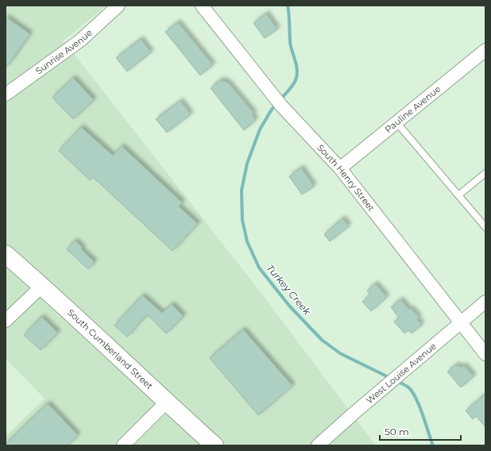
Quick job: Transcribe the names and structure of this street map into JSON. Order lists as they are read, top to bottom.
{
  "streets": {
    "main road": ["South Cumberland Street"],
    "street": [
      "Sunrise Avenue",
      "Pauline Avenue",
      "South Henry Street",
      "West Louise Avenue"
    ]
  },
  "crossings": [
    ["Pauline Avenue", "South Henry Street"],
    ["South Henry Street", "West Louise Avenue"]
  ],
  "water": ["Turkey Creek"],
  "scale_bar": "50 m"
}
